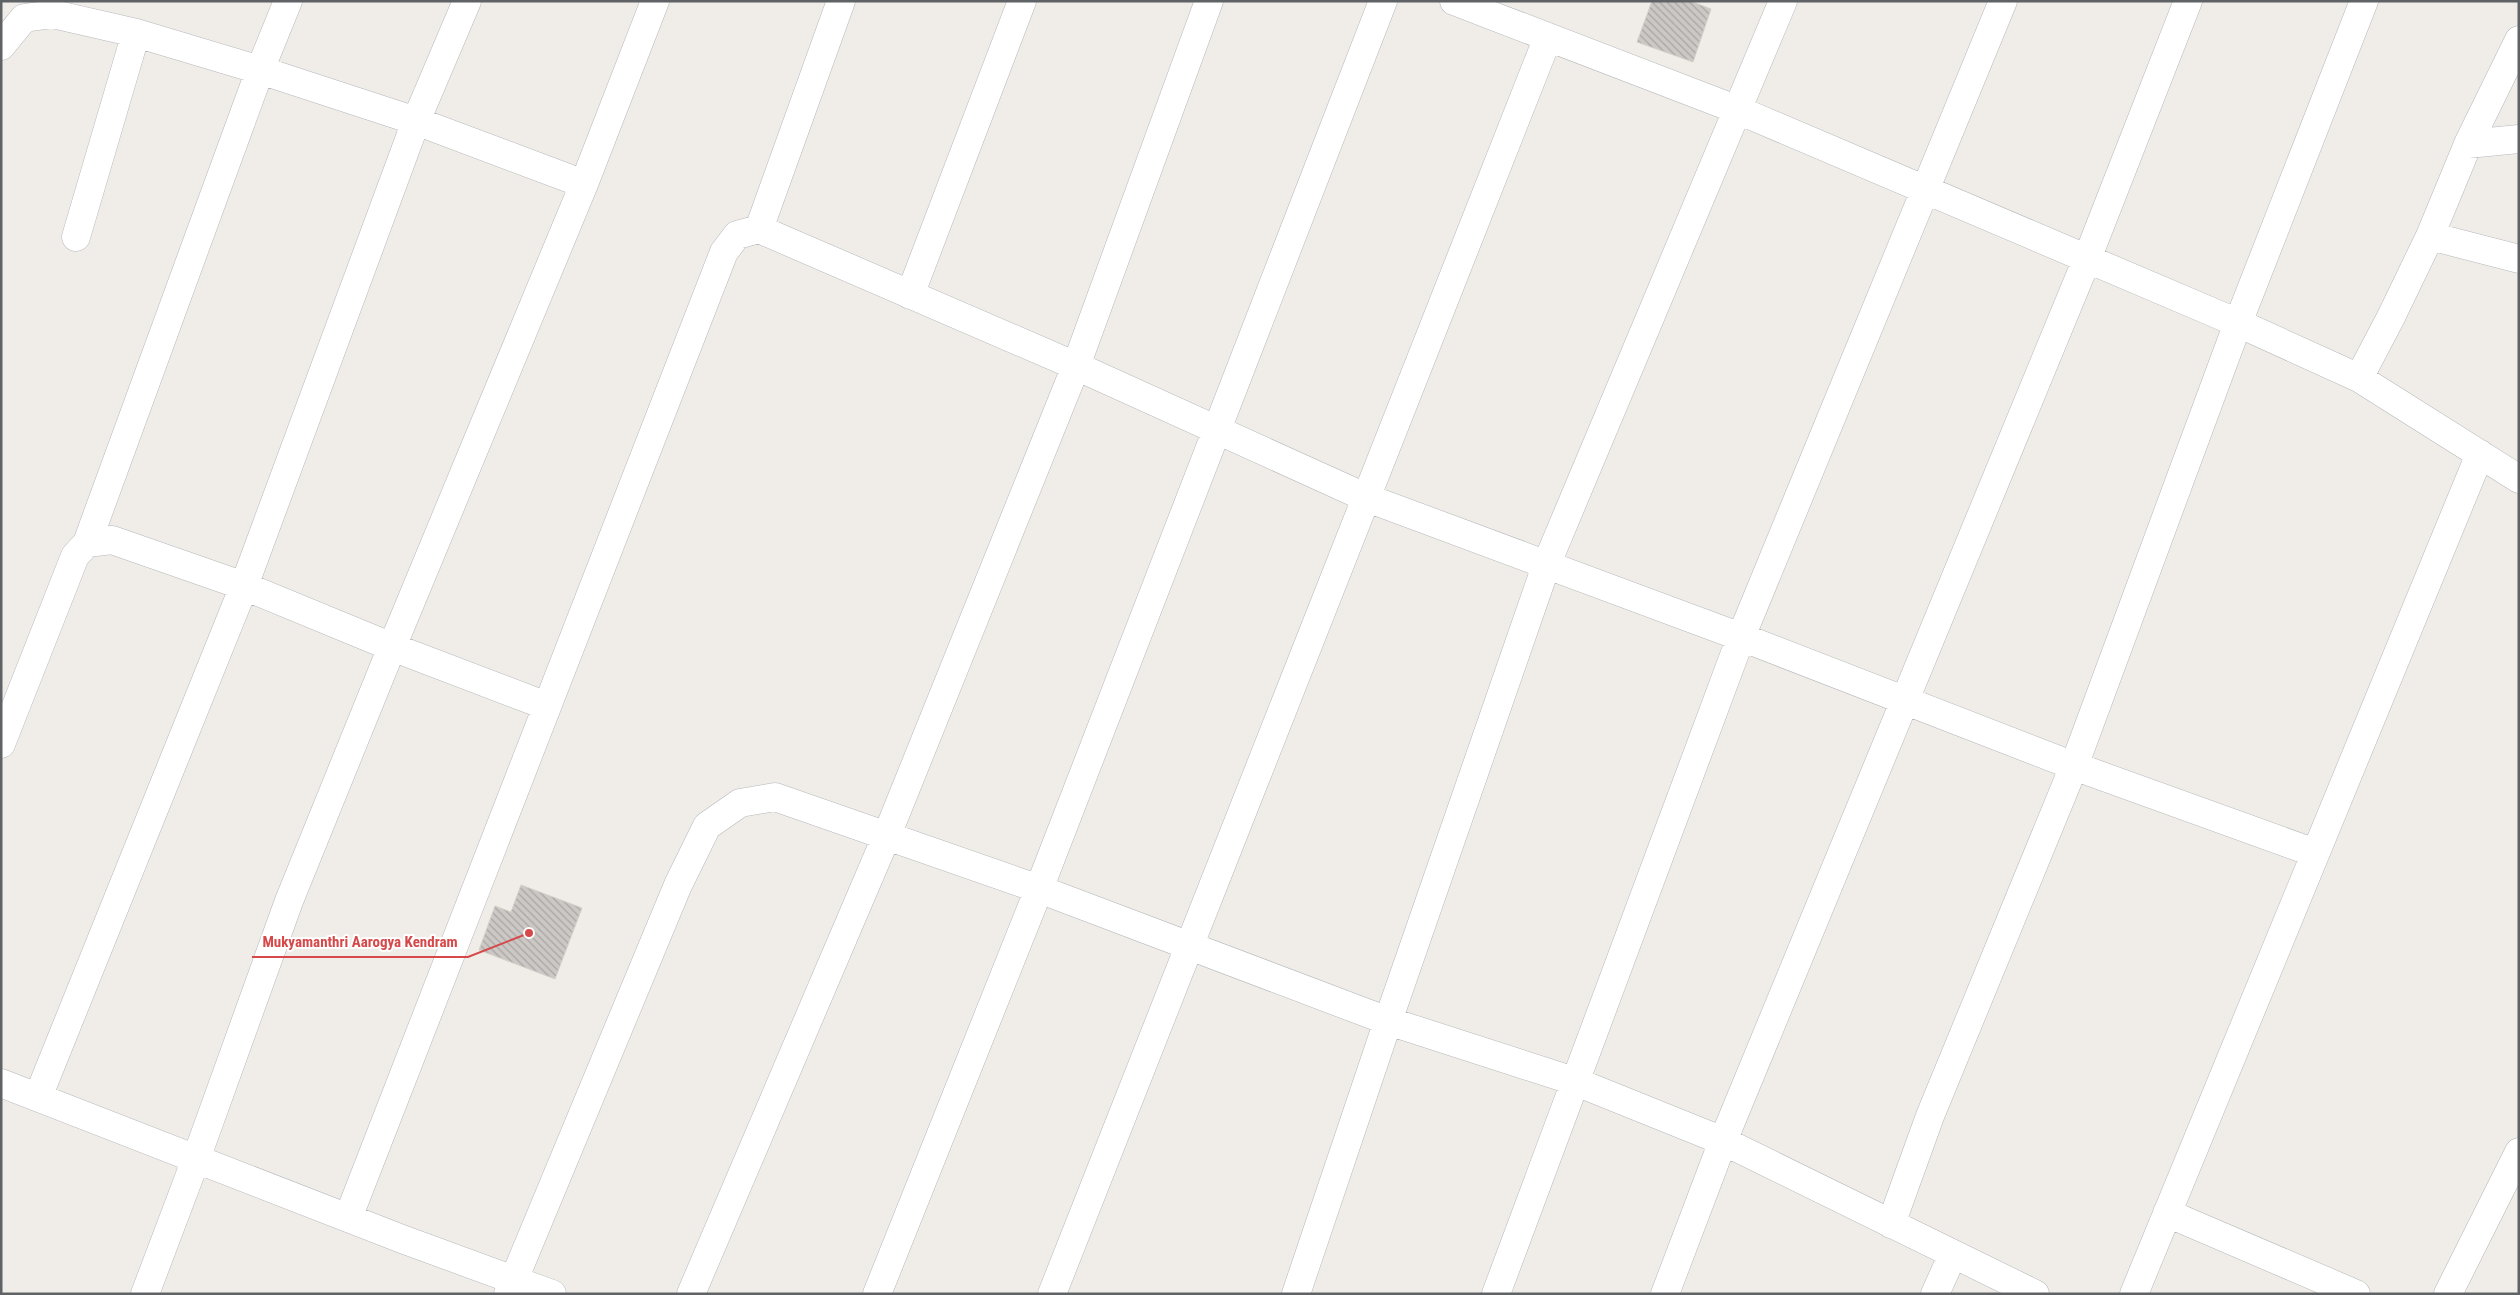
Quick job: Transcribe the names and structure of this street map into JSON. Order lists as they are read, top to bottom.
{
  "places": ["Mukyamanthri Aarogya Kendram"]
}
